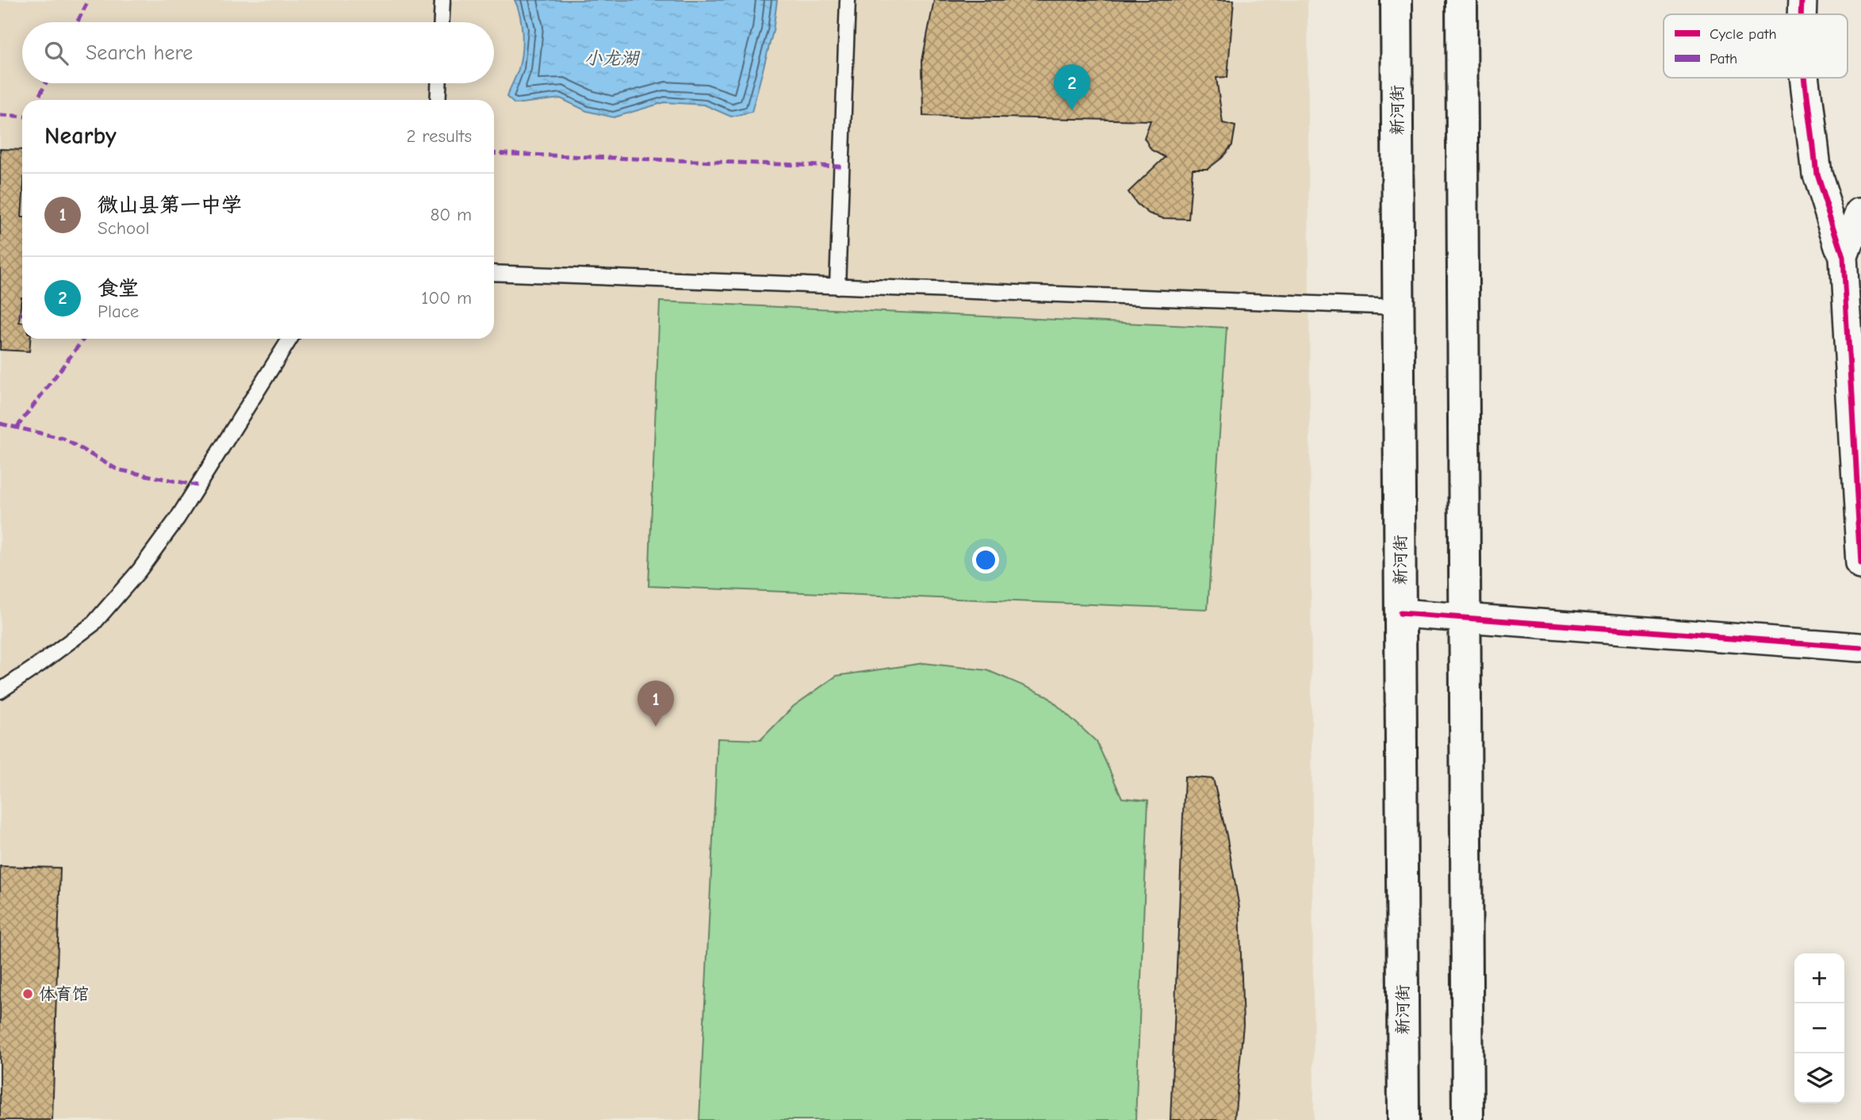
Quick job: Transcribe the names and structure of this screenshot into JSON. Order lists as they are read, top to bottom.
{
  "streets": {
    "main road": ["新河街"]
  },
  "water": ["小龙湖"],
  "places": ["体育馆"],
  "legend": ["Cycle path", "Path"],
  "page": {
    "search": "Search here",
    "pins": ["2", "1"],
    "heading": ["Nearby", "2 results"],
    "list": [
      {
        "mark": "1",
        "name": "微山县第一中学",
        "note": "School",
        "value": "80 m"
      },
      {
        "mark": "2",
        "name": "食堂",
        "note": "Place",
        "value": "100 m"
      }
    ],
    "map_buttons": ["+", "−"]
  }
}
